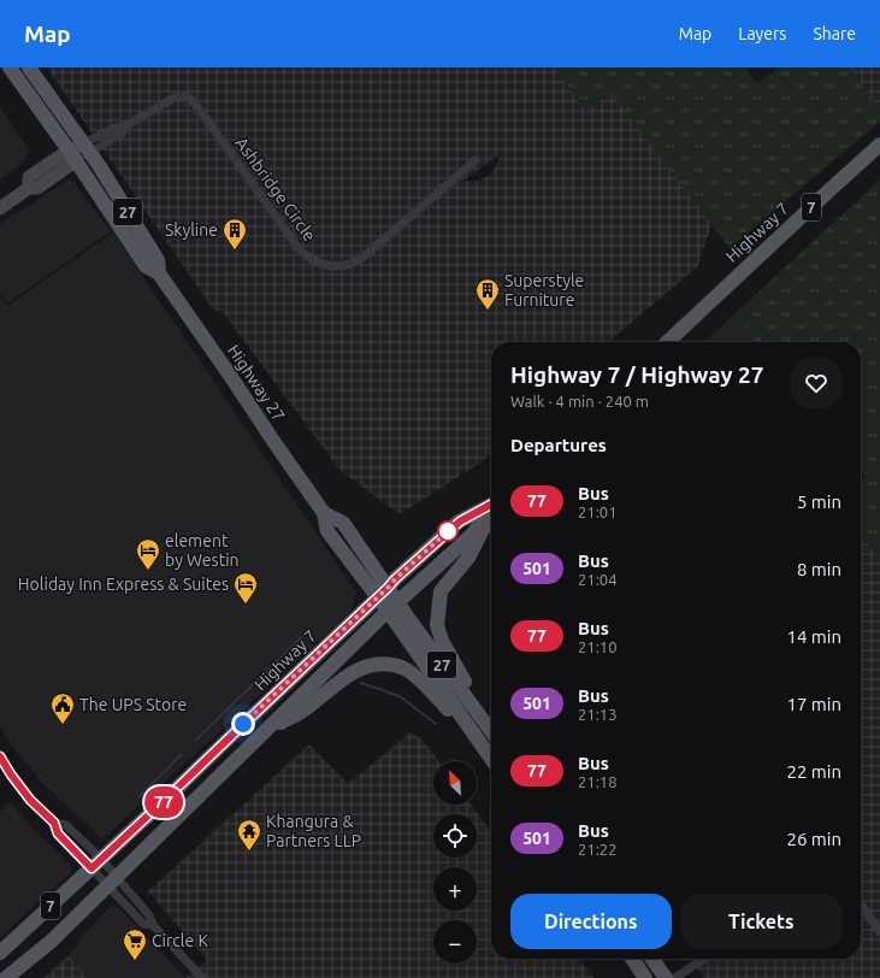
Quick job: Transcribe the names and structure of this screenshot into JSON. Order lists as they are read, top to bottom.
{
  "streets": {
    "main road": [
      "7",
      "27",
      "Highway 7",
      "Highway 27"
    ],
    "street": ["Ashbridge Circle"]
  },
  "crossings": [
    ["Ashbridge Circle", "Highway 27"],
    ["7", "Highway 27"],
    ["Highway 7", "Highway 27"]
  ],
  "places": {
    "building": ["Skyline", "Superstyle Furniture"],
    "hotel": ["element by Westin", "Holiday Inn Express & Suites"],
    "public building": ["The UPS Store"],
    "temple": ["Khangura & Partners LLP"],
    "supermarket": ["Circle K"]
  },
  "lines": ["bus line 77"],
  "north": "top left",
  "page": {
    "header": "Map",
    "nav": ["Map", "Layers", "Share"],
    "on_map": "77",
    "heading": [
      ["Highway 7 / Highway 27", "Walk · 4 min · 240 m"],
      "Departures"
    ],
    "list": [
      {
        "mark": "77",
        "name": "Bus",
        "note": "21:01",
        "value": "5 min"
      },
      {
        "mark": "501",
        "name": "Bus",
        "note": "21:04",
        "value": "8 min"
      },
      {
        "mark": "77",
        "name": "Bus",
        "note": "21:10",
        "value": "14 min"
      },
      {
        "mark": "501",
        "name": "Bus",
        "note": "21:13",
        "value": "17 min"
      },
      {
        "mark": "77",
        "name": "Bus",
        "note": "21:18",
        "value": "22 min"
      },
      {
        "mark": "501",
        "name": "Bus",
        "note": "21:22",
        "value": "26 min"
      }
    ],
    "map_buttons": ["+", "−"],
    "buttons": ["Directions", "Tickets"]
  }
}
